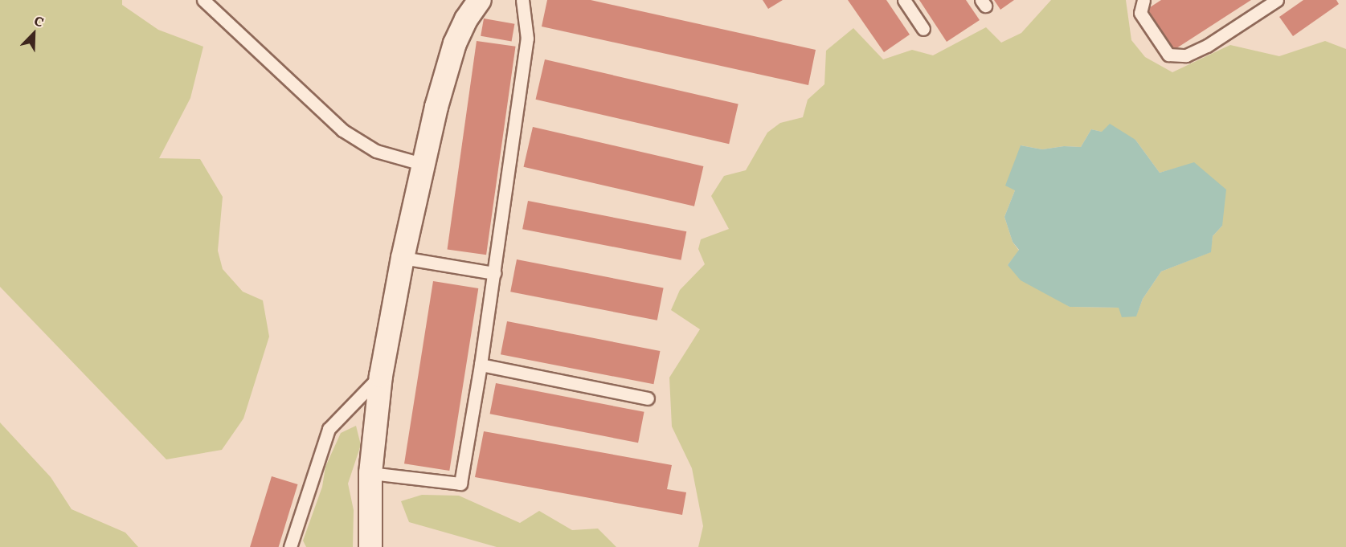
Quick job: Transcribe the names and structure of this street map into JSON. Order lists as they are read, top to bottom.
{
  "north": "top right"
}
